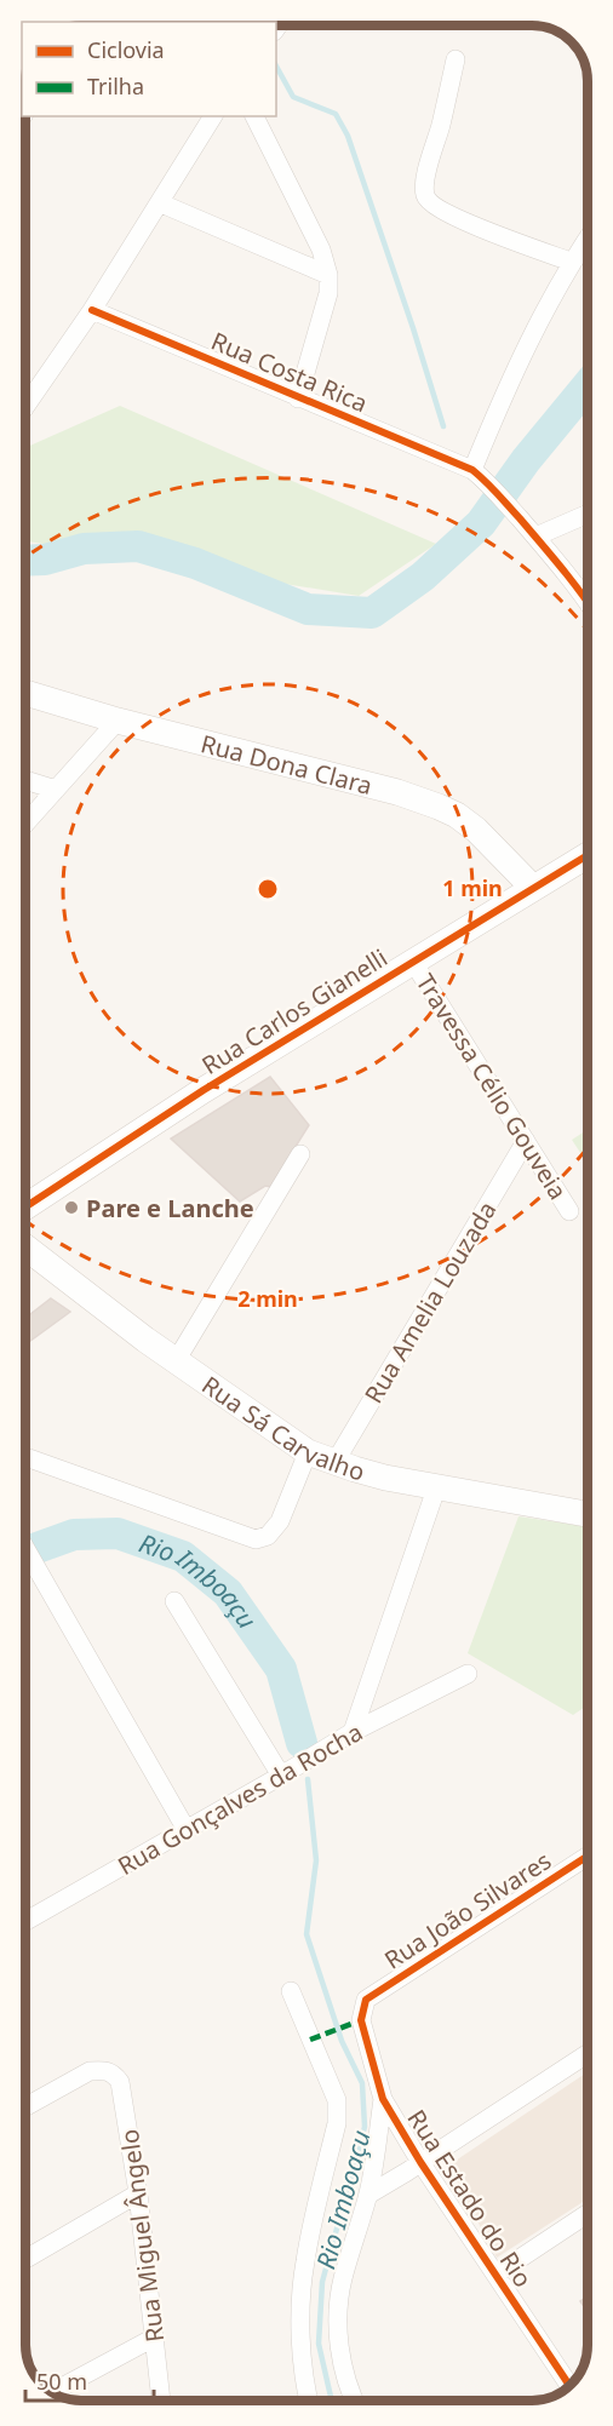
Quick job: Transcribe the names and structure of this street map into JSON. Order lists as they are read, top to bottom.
{
  "streets": {
    "street": [
      "Rua Costa Rica",
      "Rua Dona Clara",
      "Rua Carlos Gianelli",
      "Travessa Célio Gouveia",
      "Rua Amelia Louzada",
      "Rua Sá Carvalho",
      "Rua Gonçalves da Rocha",
      "Rua João Silvares",
      "Rua Estado do Rio",
      "Rua Miguel Ângelo"
    ]
  },
  "crossings": [
    ["Rua Dona Clara", "Rua Carlos Gianelli"],
    ["Rua Carlos Gianelli", "Travessa Célio Gouveia"],
    ["Travessa Célio Gouveia", "Rua Amelia Louzada"],
    ["Rua Amelia Louzada", "Rua Sá Carvalho"],
    ["Rua João Silvares", "Rua Estado do Rio"]
  ],
  "water": ["Rio Imboaçu"],
  "places": ["Pare e Lanche"],
  "legend": ["Ciclovia", "Trilha"],
  "scale_bar": "50 m",
  "rings": ["1 min", "2 min"]
}
